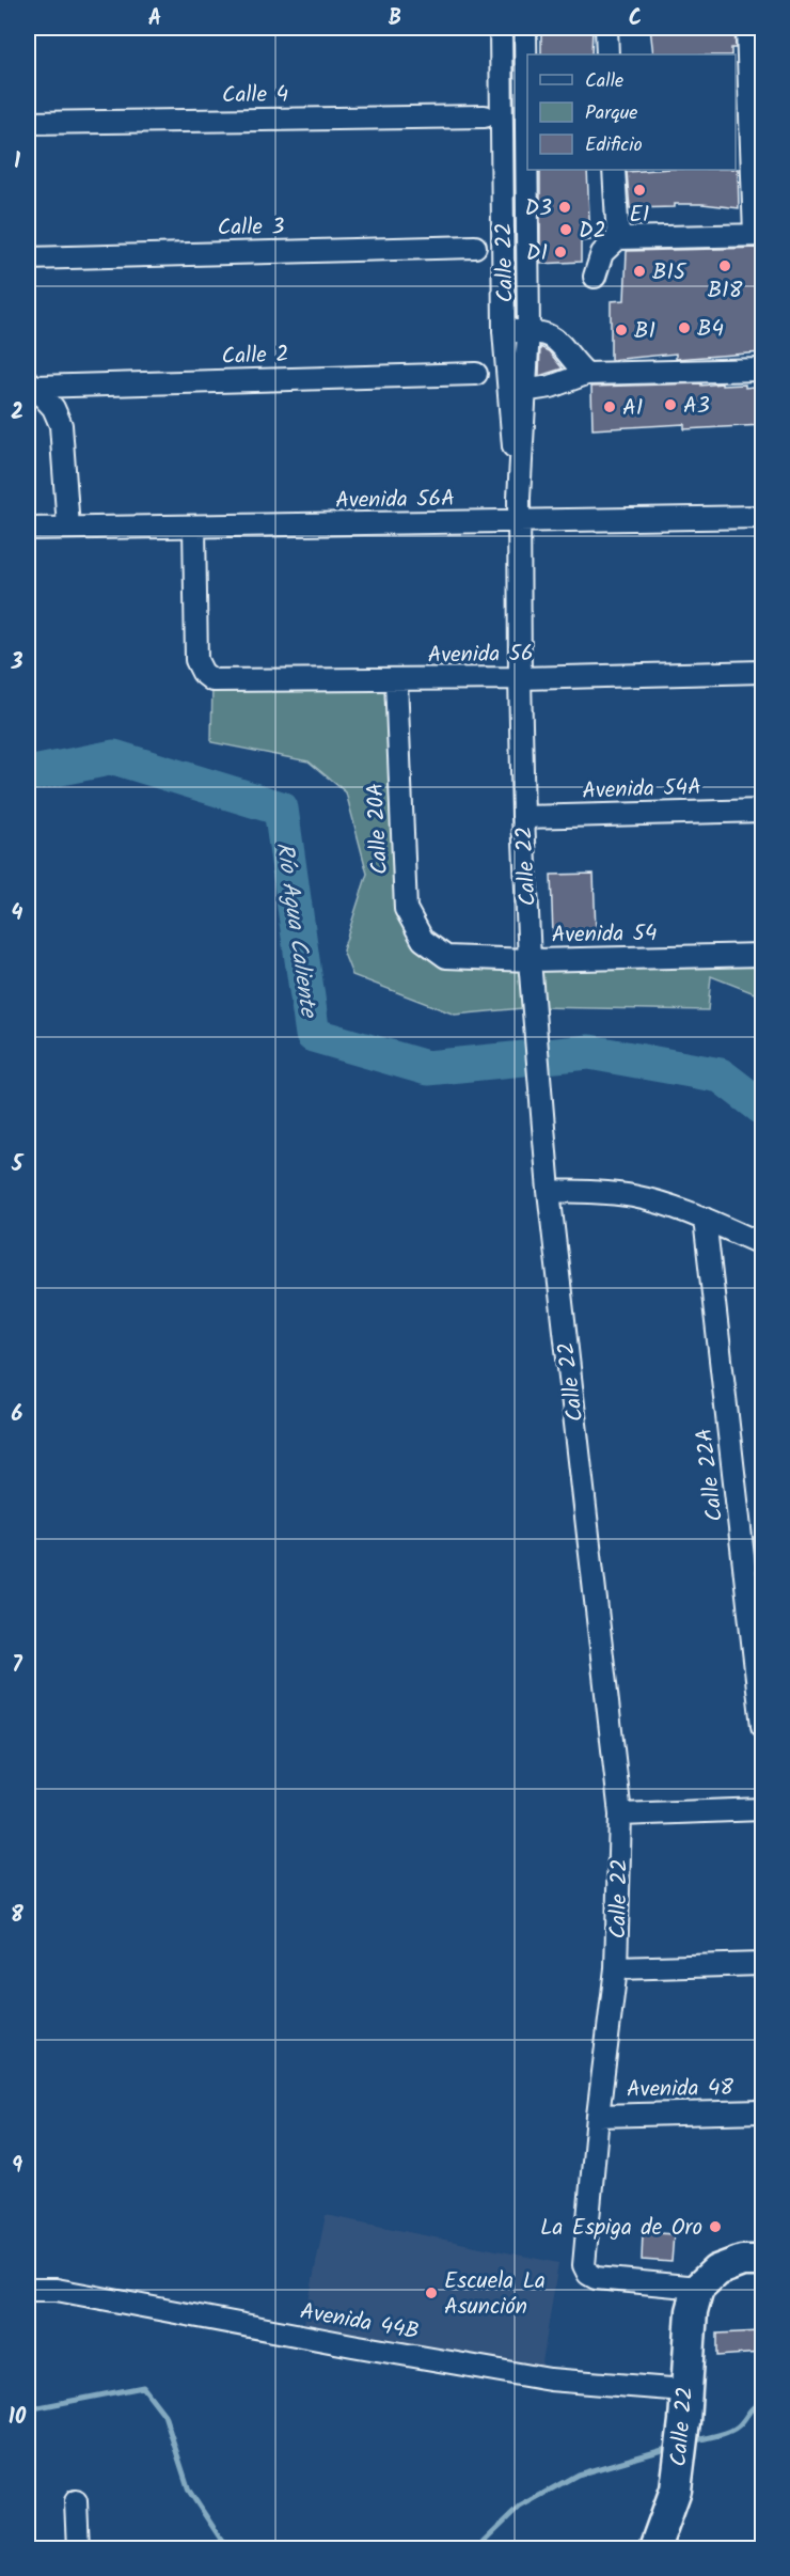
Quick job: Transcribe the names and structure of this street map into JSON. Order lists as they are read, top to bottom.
{
  "streets": {
    "street": [
      "Calle 4",
      "Calle 3",
      "Calle 22",
      "Calle 2",
      "Avenida 56A",
      "Avenida 56",
      "Avenida 54A",
      "Calle 20A",
      "Avenida 54",
      "Calle 22A",
      "Avenida 48",
      "Avenida 44B"
    ]
  },
  "crossings": [
    ["Calle 22", "Avenida 56A"],
    ["Calle 22", "Avenida 56"],
    ["Calle 22", "Avenida 54A"],
    ["Calle 22", "Avenida 54"],
    ["Calle 22", "Avenida 48"],
    ["Calle 22", "Avenida 44B"],
    ["Avenida 56A", "Avenida 56"],
    ["Avenida 56", "Calle 20A"],
    ["Calle 20A", "Avenida 54"]
  ],
  "water": ["Río Agua Caliente"],
  "places": [
    "E1",
    "D3",
    "D2",
    "D1",
    "B18",
    "B15",
    "B4",
    "B1",
    "A3",
    "A1",
    "La Espiga de Oro",
    "Escuela La Asunción"
  ],
  "legend": ["Calle", "Parque", "Edificio"],
  "grid": {
    "columns": ["A", "B", "C"],
    "rows": [
      "1",
      "2",
      "3",
      "4",
      "5",
      "6",
      "7",
      "8",
      "9",
      "10"
    ]
  }
}
